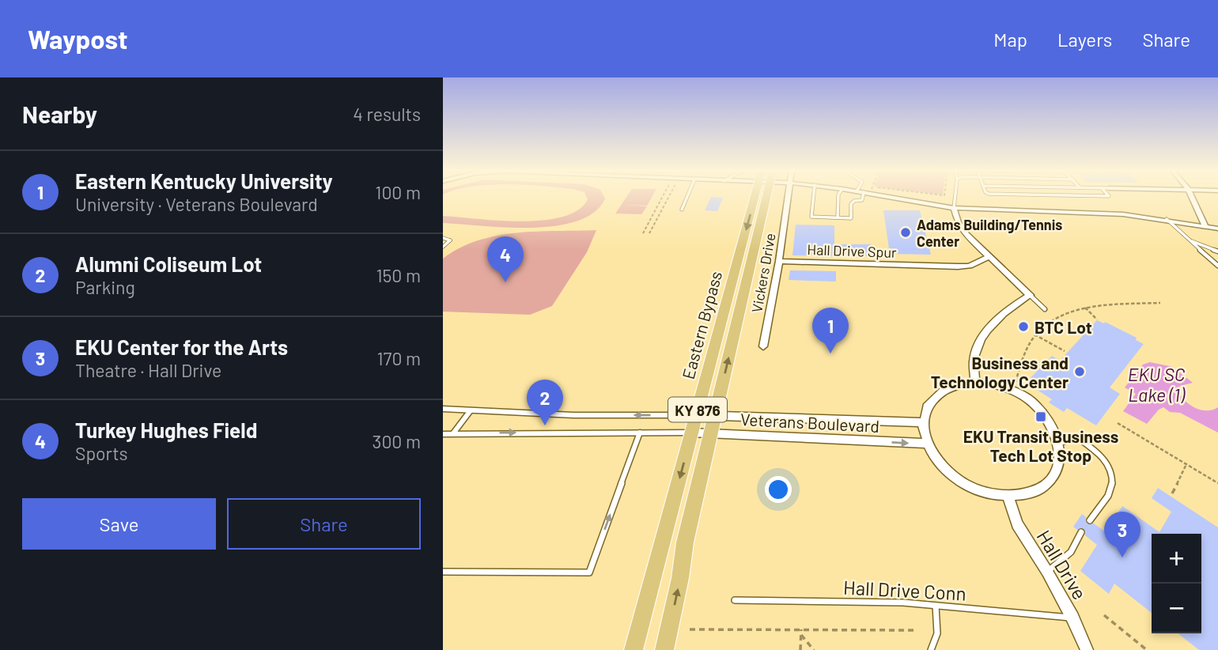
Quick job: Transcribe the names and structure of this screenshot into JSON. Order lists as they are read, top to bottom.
{
  "streets": {
    "main road": ["Eastern Bypass", "KY 876"],
    "street": [
      "Hall Drive Spur",
      "Vickers Drive",
      "Veterans Boulevard",
      "Hall Drive"
    ],
    "lane": ["Hall Drive Conn"]
  },
  "crossings": [
    ["Hall Drive Spur", "Vickers Drive"],
    ["Eastern Bypass", "Veterans Boulevard"],
    ["Veterans Boulevard", "Hall Drive"],
    ["Hall Drive", "Hall Drive Conn"]
  ],
  "water": ["EKU SC Lake (1)"],
  "places": {
    "other": ["Adams Building/Tennis Center", "BTC Lot", "Business and Technology Center"],
    "transit": ["EKU Transit Business Tech Lot Stop"]
  },
  "page": {
    "header": "Waypost",
    "nav": ["Map", "Layers", "Share"],
    "heading": ["Nearby", "4 results"],
    "list": [
      {
        "mark": "1",
        "name": "Eastern Kentucky University",
        "note": "University · Veterans Boulevard",
        "value": "100 m"
      },
      {
        "mark": "2",
        "name": "Alumni Coliseum Lot",
        "note": "Parking",
        "value": "150 m"
      },
      {
        "mark": "3",
        "name": "EKU Center for the Arts",
        "note": "Theatre · Hall Drive",
        "value": "170 m"
      },
      {
        "mark": "4",
        "name": "Turkey Hughes Field",
        "note": "Sports",
        "value": "300 m"
      }
    ],
    "pins": [
      "4",
      "1",
      "2",
      "3"
    ],
    "buttons": ["Save", "Share"],
    "map_buttons": ["+", "−"]
  }
}
